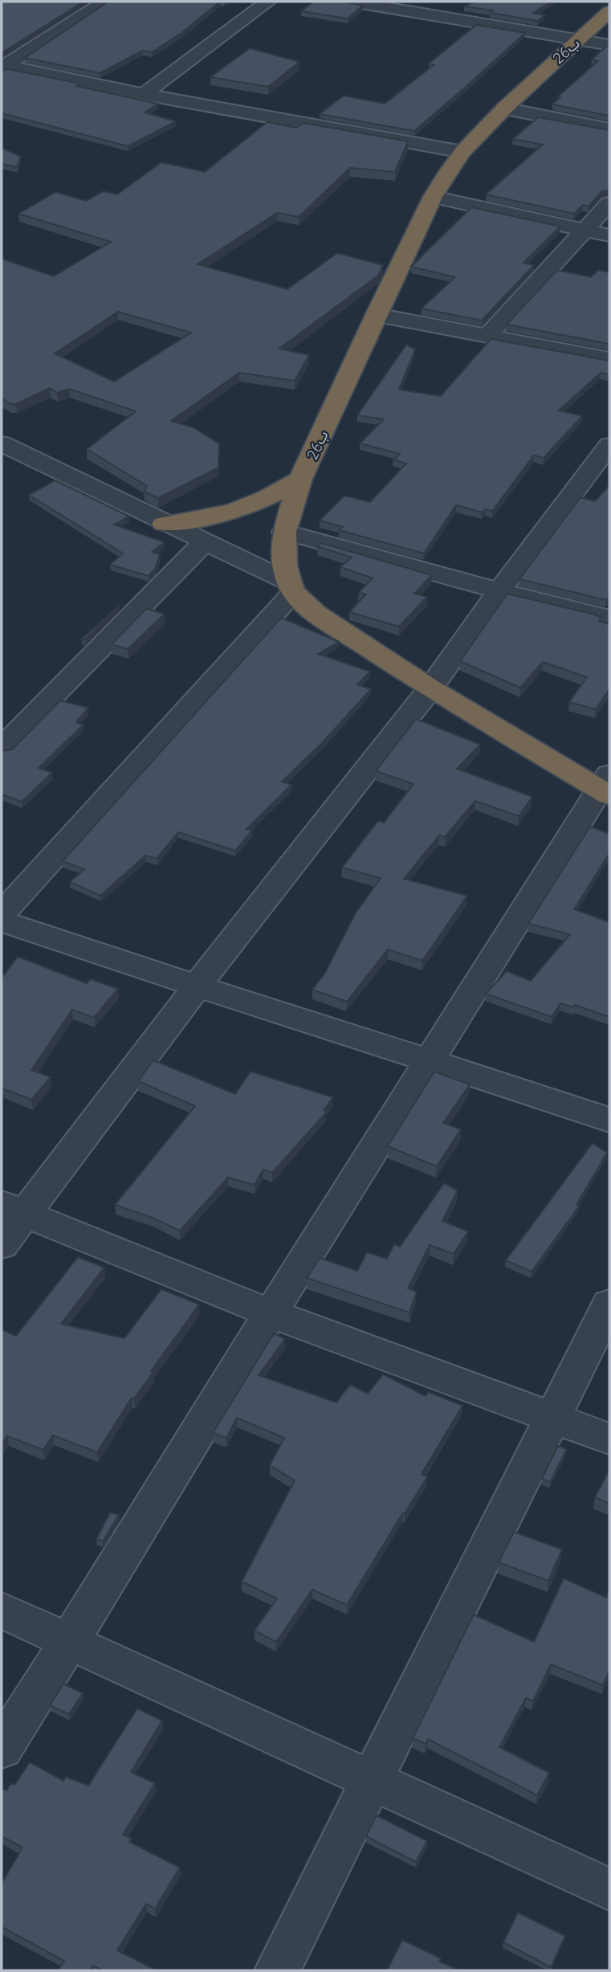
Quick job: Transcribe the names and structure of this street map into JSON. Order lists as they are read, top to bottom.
{
  "streets": {
    "highway": ["26ب"]
  }
}
